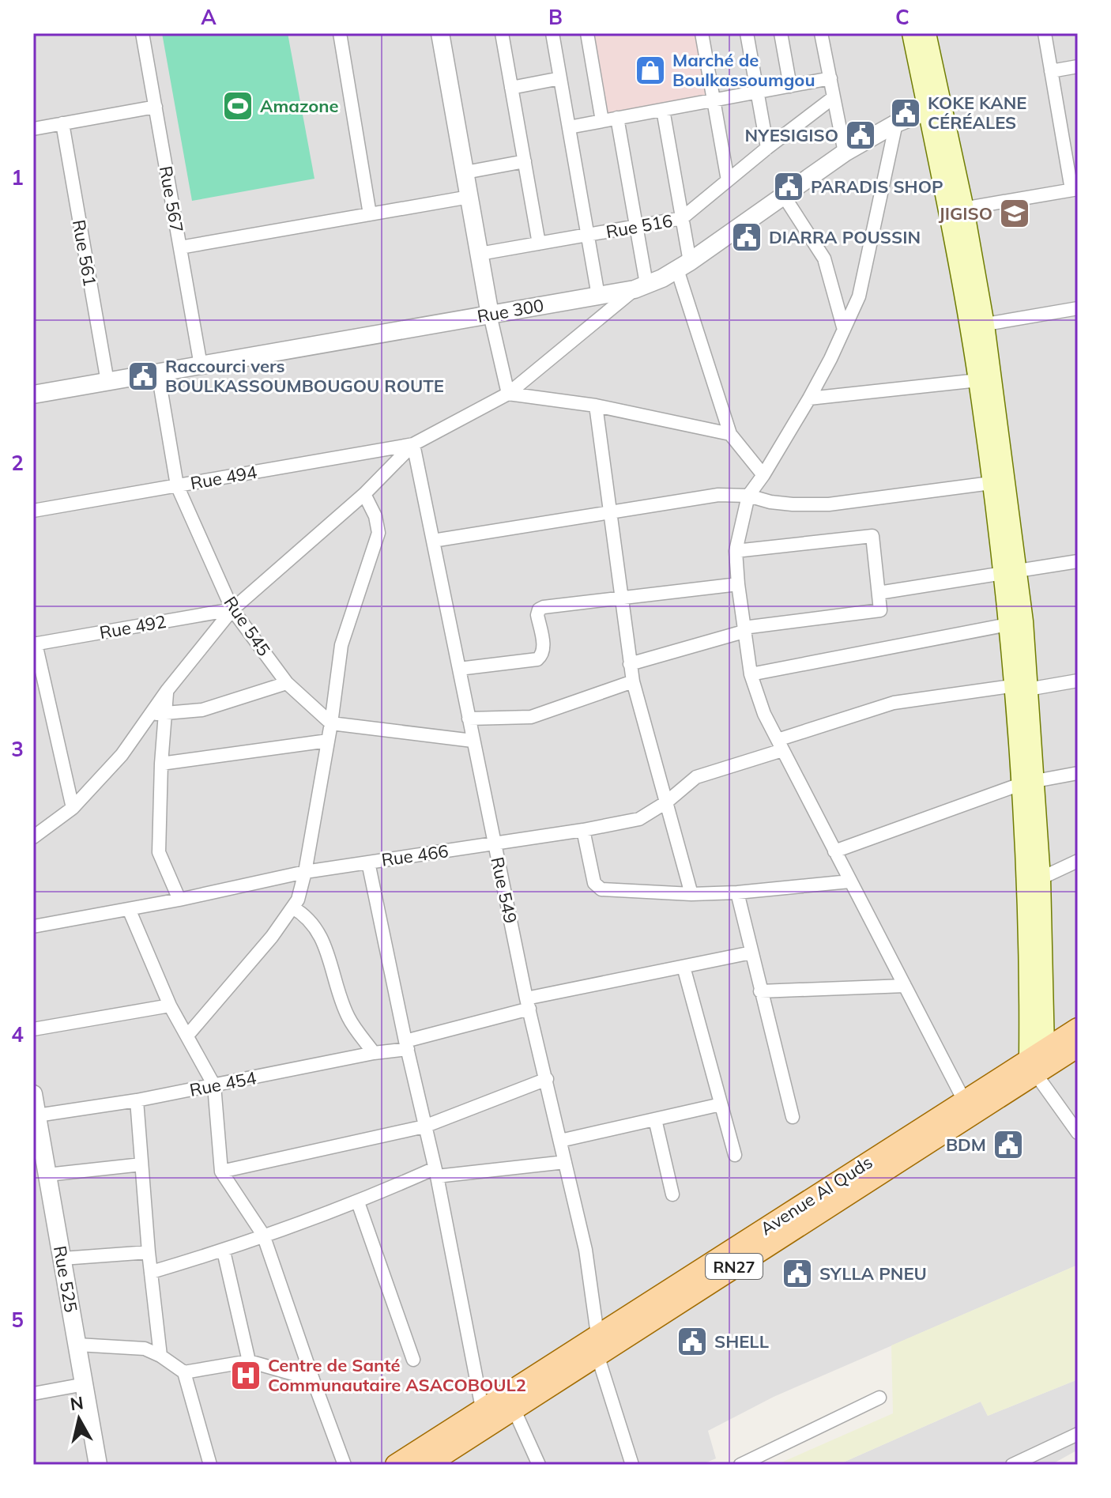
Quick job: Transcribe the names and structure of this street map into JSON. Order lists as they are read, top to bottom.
{
  "streets": {
    "main road": ["Avenue Al Quds", "RN27"],
    "street": [
      "Rue 567",
      "Rue 516",
      "Rue 561",
      "Rue 300",
      "Rue 494",
      "Rue 545",
      "Rue 492",
      "Rue 466",
      "Rue 549",
      "Rue 454",
      "Rue 525"
    ]
  },
  "crossings": [
    ["Rue 567", "Rue 300"],
    ["Rue 561", "Rue 300"],
    ["Rue 300", "Rue 545"],
    ["Rue 494", "Rue 545"],
    ["Rue 494", "Rue 549"],
    ["Rue 545", "Rue 492"],
    ["Rue 466", "Rue 549"],
    ["Rue 549", "Rue 454"],
    ["Rue 549", "Avenue Al Quds"],
    ["Rue 454", "Rue 525"]
  ],
  "places": {
    "shop": ["Marché de Boulkassoumgou"],
    "sports": ["Amazone"],
    "public building": [
      "KOKE KANE CÉRÉALES",
      "NYESIGISO",
      "PARADIS SHOP",
      "DIARRA POUSSIN",
      "Raccourci vers BOULKASSOUMBOUGOU ROUTE",
      "BDM",
      "SYLLA PNEU",
      "SHELL"
    ],
    "school or university": ["JIGISO"],
    "hospital": ["Centre de Santé Communautaire ASACOBOUL2"]
  },
  "north": "top",
  "grid": {
    "columns": ["A", "B", "C"],
    "rows": [
      "1",
      "2",
      "3",
      "4",
      "5"
    ]
  }
}
